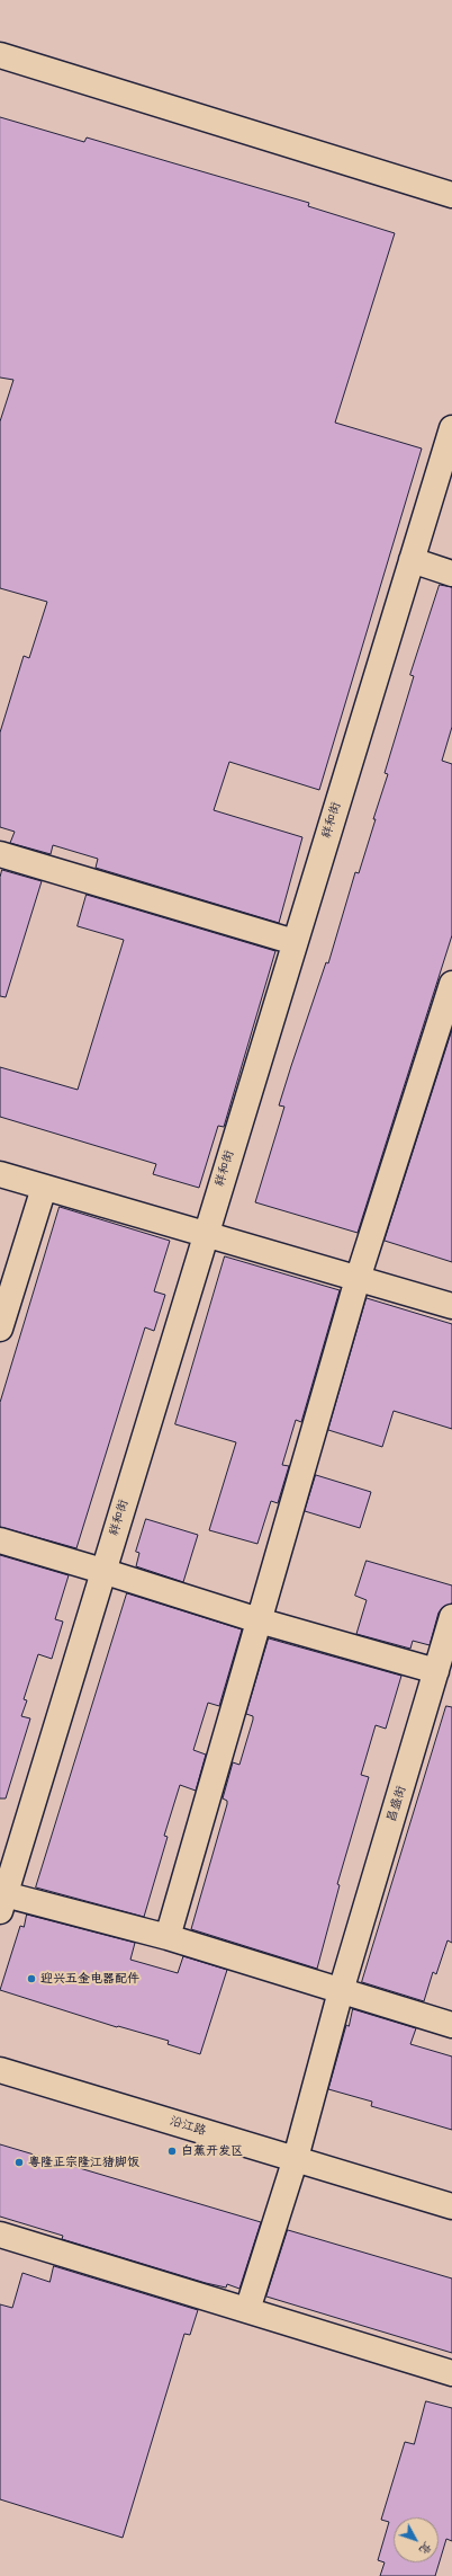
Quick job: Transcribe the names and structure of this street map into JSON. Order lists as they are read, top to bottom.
{
  "streets": {
    "street": ["祥和街", "昌盛街", "沿江路"]
  },
  "crossings": [
    ["昌盛街", "沿江路"]
  ],
  "places": ["迎兴五金电器配件", "白蕉开发区", "粤隆正宗隆江猪脚饭"],
  "north": "bottom right"
}
